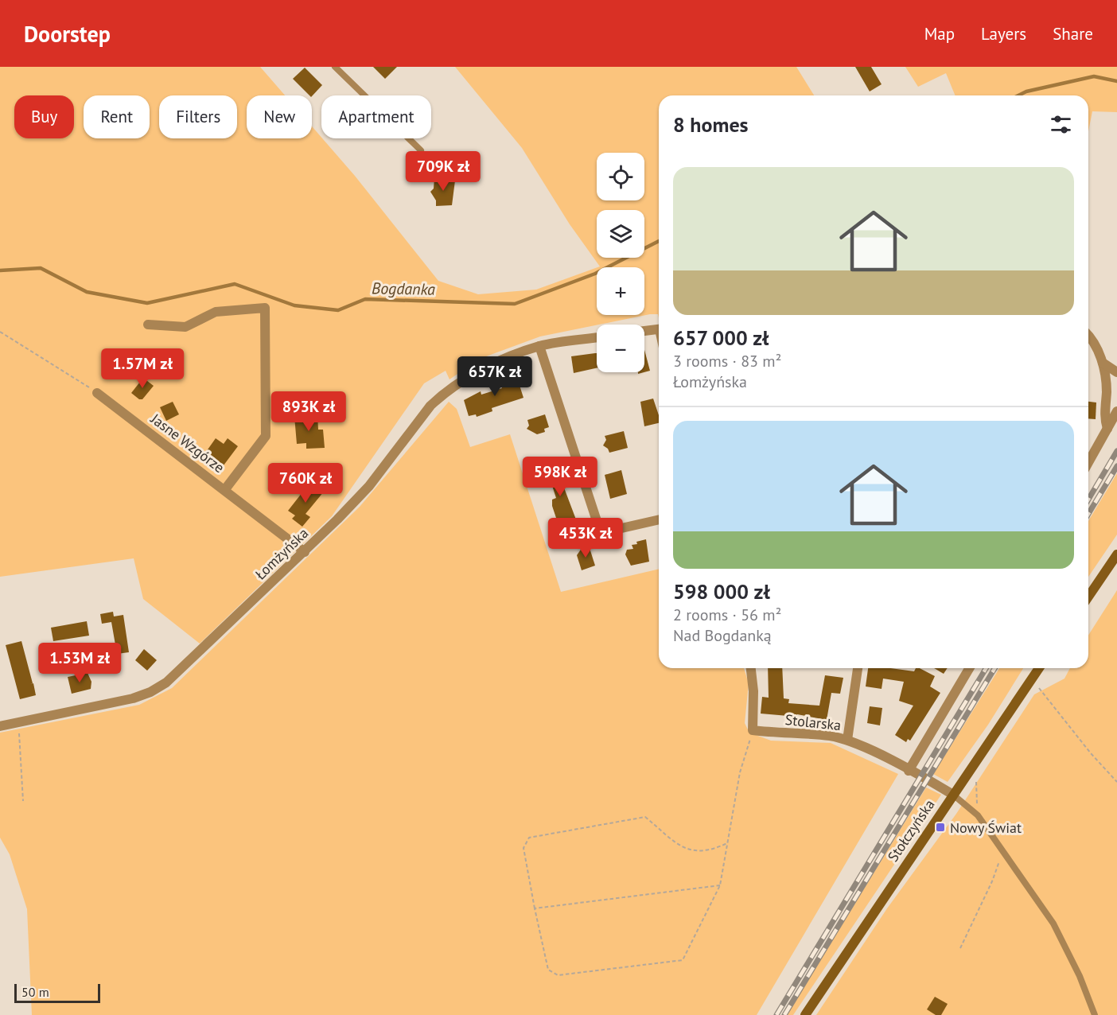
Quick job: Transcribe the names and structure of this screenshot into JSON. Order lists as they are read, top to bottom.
{
  "streets": {
    "street": [
      "Jasne Wzgórze",
      "Łomżyńska",
      "Stolarska",
      "Stołczyńska"
    ]
  },
  "crossings": [
    ["Jasne Wzgórze", "Łomżyńska"],
    ["Stolarska", "Stołczyńska"]
  ],
  "water": ["Bogdanka"],
  "places": {
    "transit": ["Nowy Świat"]
  },
  "scale_bar": "50 m",
  "page": {
    "header": "Doorstep",
    "nav": ["Map", "Layers", "Share"],
    "chip": [
      "Buy",
      "Rent",
      "Filters",
      "New",
      "Apartment"
    ],
    "heading": "8 homes",
    "price": [
      "709K zł",
      "1.57M zł",
      "657K zł",
      "893K zł",
      "598K zł",
      "760K zł",
      "453K zł",
      "1.53M zł"
    ],
    "map_buttons": ["+", "−"],
    "list": [
      {
        "name": "657 000 zł",
        "note": "3 rooms · 83 m² · Łomżyńska"
      },
      {
        "name": "598 000 zł",
        "note": "2 rooms · 56 m² · Nad Bogdanką"
      }
    ],
    "scale": "50 m"
  }
}
